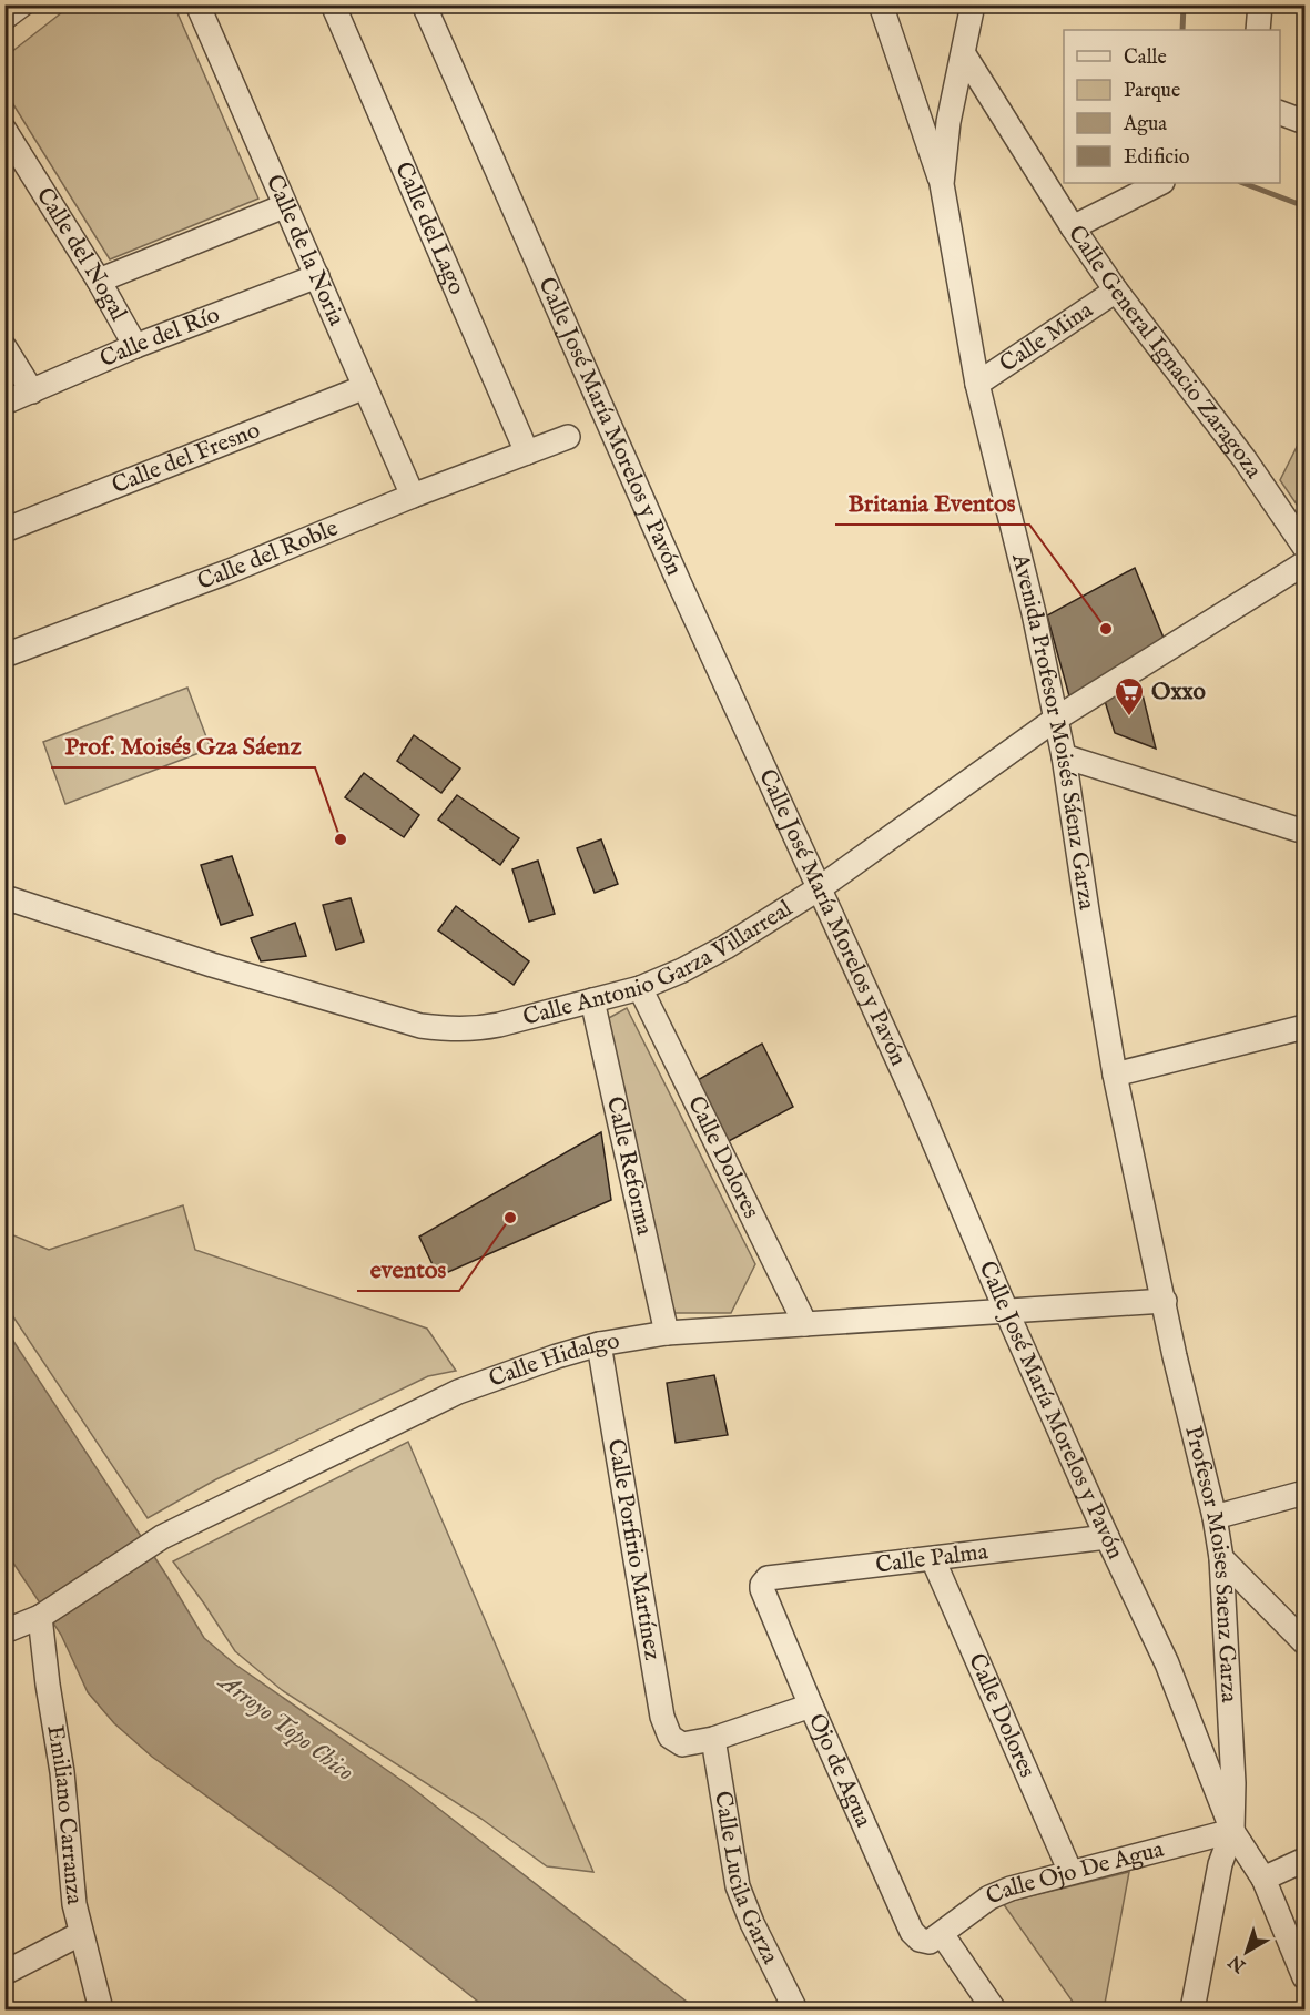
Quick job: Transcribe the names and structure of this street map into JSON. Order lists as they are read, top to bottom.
{
  "streets": {
    "street": [
      "Calle del Lago",
      "Calle de la Noria",
      "Calle del Nogal",
      "Calle del Río",
      "Calle Mina",
      "Calle General Ignacio Zaragoza",
      "Calle José María Morelos y Pavón",
      "Calle del Fresno",
      "Calle del Roble",
      "Avenida Profesor Moisés Sáenz Garza",
      "Calle Antonio Garza Villarreal",
      "Calle Dolores",
      "Calle Reforma",
      "Calle Hidalgo",
      "Calle Porfirio Martínez",
      "Calle Palma",
      "Profesor Moises Saenz Garza",
      "Ojo de Agua",
      "Emiliano Carranza",
      "Calle Ojo De Agua",
      "Calle Lucila Garza"
    ]
  },
  "crossings": [
    ["Calle del Lago", "Calle del Roble"],
    ["Calle de la Noria", "Calle del Río"],
    ["Calle de la Noria", "Calle del Fresno"],
    ["Calle de la Noria", "Calle del Roble"],
    ["Calle del Nogal", "Calle del Río"],
    ["Calle Mina", "Calle General Ignacio Zaragoza"],
    ["Calle Mina", "Avenida Profesor Moisés Sáenz Garza"],
    ["Calle General Ignacio Zaragoza", "Avenida Profesor Moisés Sáenz Garza"],
    ["Calle José María Morelos y Pavón", "Calle Antonio Garza Villarreal"],
    ["Calle José María Morelos y Pavón", "Calle Hidalgo"],
    ["Calle José María Morelos y Pavón", "Calle Palma"],
    ["Calle José María Morelos y Pavón", "Profesor Moises Saenz Garza"],
    ["Calle José María Morelos y Pavón", "Calle Ojo De Agua"],
    ["Avenida Profesor Moisés Sáenz Garza", "Calle Antonio Garza Villarreal"],
    ["Avenida Profesor Moisés Sáenz Garza", "Calle Hidalgo"],
    ["Avenida Profesor Moisés Sáenz Garza", "Profesor Moises Saenz Garza"],
    ["Calle Antonio Garza Villarreal", "Calle Dolores"],
    ["Calle Antonio Garza Villarreal", "Calle Reforma"],
    ["Calle Dolores", "Calle Hidalgo"],
    ["Calle Dolores", "Calle Palma"],
    ["Calle Dolores", "Calle Ojo De Agua"],
    ["Calle Reforma", "Calle Hidalgo"],
    ["Calle Hidalgo", "Calle Porfirio Martínez"],
    ["Calle Hidalgo", "Profesor Moises Saenz Garza"],
    ["Calle Hidalgo", "Emiliano Carranza"],
    ["Calle Porfirio Martínez", "Calle Lucila Garza"],
    ["Calle Palma", "Ojo de Agua"],
    ["Profesor Moises Saenz Garza", "Calle Ojo De Agua"],
    ["Ojo de Agua", "Calle Ojo De Agua"]
  ],
  "water": ["Arroyo Topo Chico"],
  "places": {
    "other": ["Britania Eventos", "Prof. Moisés Gza Sáenz", "eventos"],
    "supermarket": ["Oxxo"]
  },
  "legend": [
    "Calle",
    "Parque",
    "Agua",
    "Edificio"
  ],
  "north": "bottom left"
}
